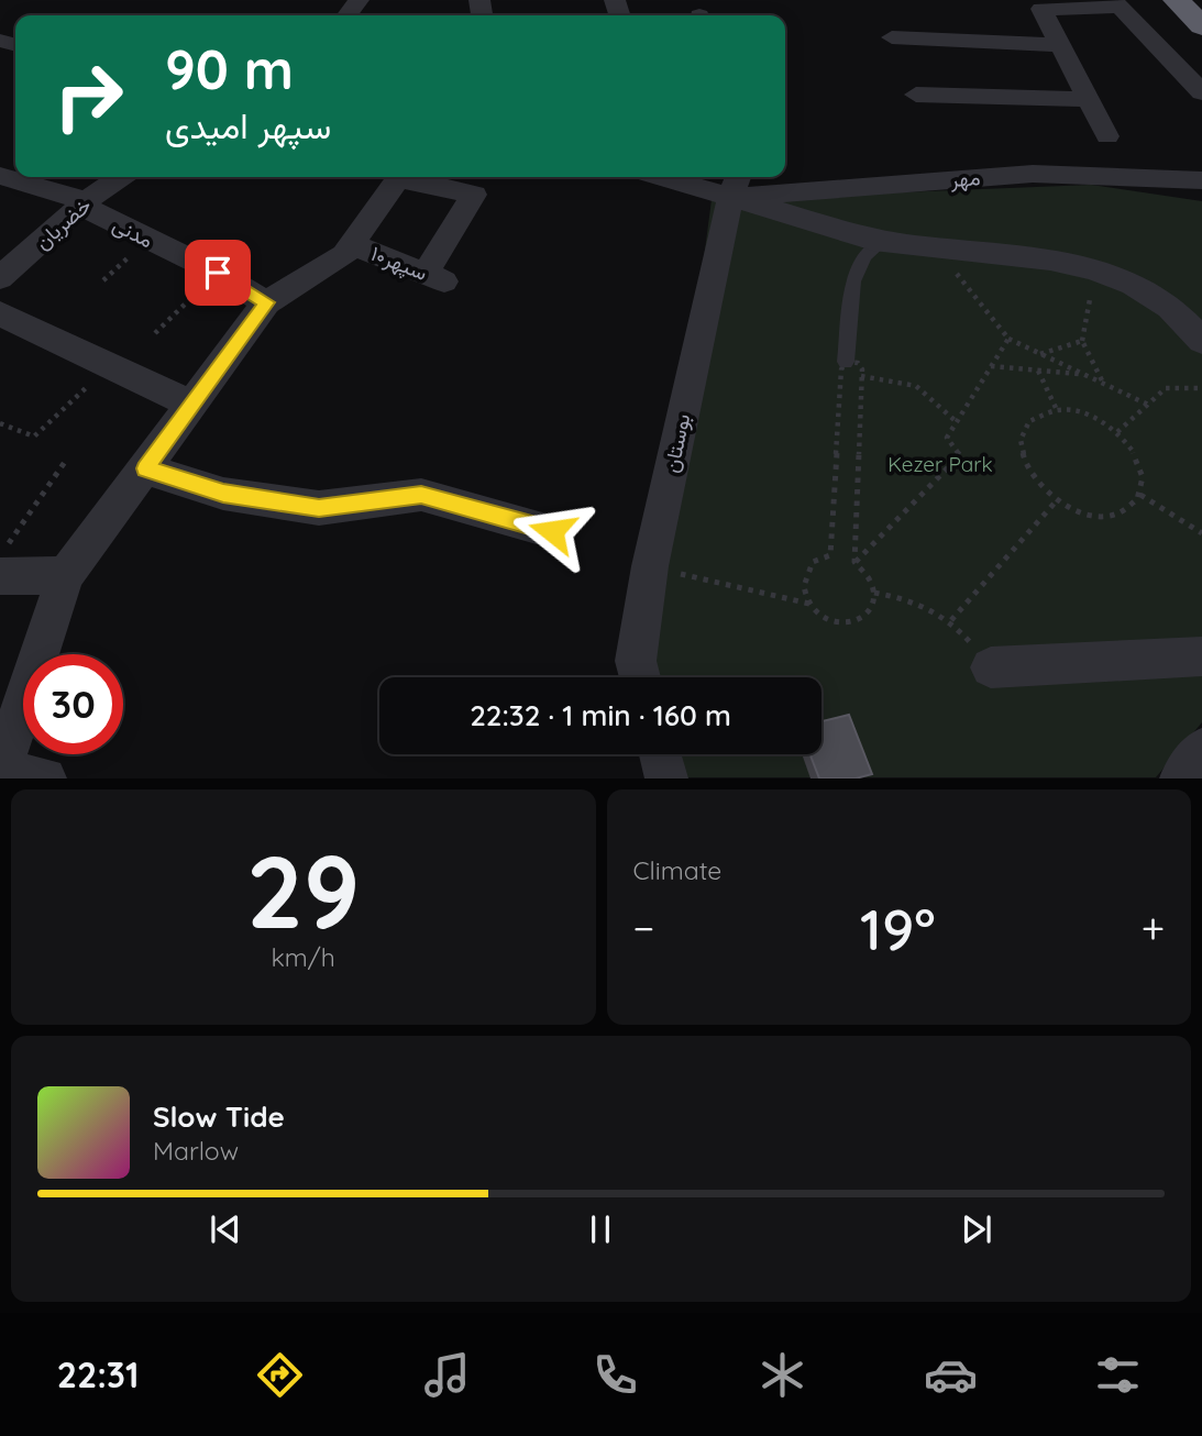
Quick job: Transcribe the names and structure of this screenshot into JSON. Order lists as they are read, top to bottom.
{
  "streets": {
    "street": [
      "مهر",
      "خضریان",
      "مدنی",
      "سپهر۱۰",
      "بوستان"
    ]
  },
  "crossings": [
    ["مهر", "بوستان"],
    ["خضریان", "مدنی"]
  ],
  "parks": ["Kezer Park"],
  "page": {
    "turn": ["90 m", "سپهر امیدی"],
    "limit": "30",
    "trip": "22:32 · 1 min · 160 m",
    "tile": [
      ["29", "km/h"],
      "Climate"
    ],
    "heat": ["−", "19°", "+"],
    "song": ["Slow Tide", "Marlow"],
    "tabs": "22:31"
  }
}
